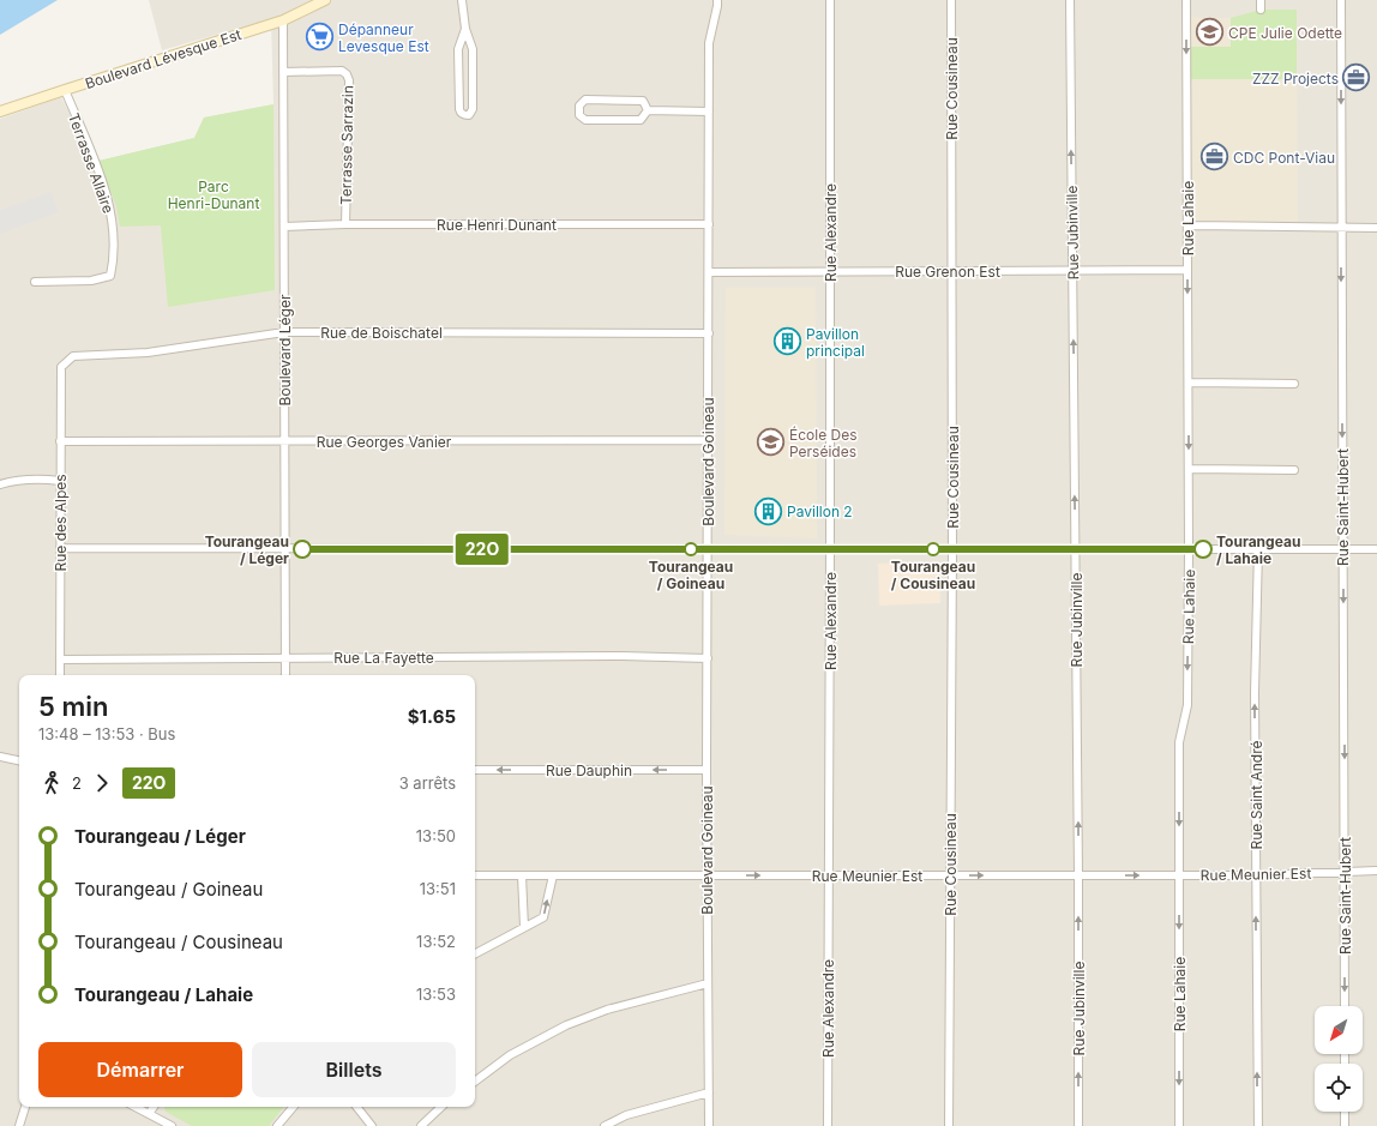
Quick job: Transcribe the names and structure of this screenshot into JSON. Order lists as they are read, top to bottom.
{
  "streets": {
    "street": [
      "Boulevard Lévesque Est",
      "Rue Cousineau",
      "Terrasse Sarrazin",
      "Terrasse Allaire",
      "Rue Lahaie",
      "Rue Henri Dunant",
      "Rue Alexandre",
      "Rue Jubinville",
      "Rue Grenon Est",
      "Rue de Boischatel",
      "Boulevard Léger",
      "Rue Georges Vanier",
      "Boulevard Goineau",
      "Rue Saint-Hubert",
      "Rue des Alpes",
      "Rue La Fayette",
      "Rue Dauphin",
      "Rue Saint André",
      "Rue Meunier Est"
    ]
  },
  "crossings": [
    ["Boulevard Lévesque Est", "Terrasse Allaire"],
    ["Boulevard Lévesque Est", "Boulevard Léger"],
    ["Rue Cousineau", "Rue Grenon Est"],
    ["Rue Cousineau", "Rue Meunier Est"],
    ["Terrasse Sarrazin", "Rue Henri Dunant"],
    ["Terrasse Sarrazin", "Boulevard Léger"],
    ["Rue Lahaie", "Rue Grenon Est"],
    ["Rue Lahaie", "Rue Meunier Est"],
    ["Rue Henri Dunant", "Boulevard Léger"],
    ["Rue Henri Dunant", "Boulevard Goineau"],
    ["Rue Alexandre", "Rue Grenon Est"],
    ["Rue Alexandre", "Rue Meunier Est"],
    ["Rue Jubinville", "Rue Grenon Est"],
    ["Rue Jubinville", "Rue Meunier Est"],
    ["Rue Grenon Est", "Boulevard Goineau"],
    ["Rue de Boischatel", "Boulevard Léger"],
    ["Rue de Boischatel", "Boulevard Goineau"],
    ["Rue de Boischatel", "Rue des Alpes"],
    ["Boulevard Léger", "Rue Georges Vanier"],
    ["Boulevard Léger", "Rue La Fayette"],
    ["Rue Georges Vanier", "Boulevard Goineau"],
    ["Rue Georges Vanier", "Rue des Alpes"],
    ["Boulevard Goineau", "Rue La Fayette"],
    ["Boulevard Goineau", "Rue Dauphin"],
    ["Boulevard Goineau", "Rue Meunier Est"],
    ["Rue Saint-Hubert", "Rue Meunier Est"],
    ["Rue des Alpes", "Rue La Fayette"],
    ["Rue Saint André", "Rue Meunier Est"]
  ],
  "one_way": [
    "Rue Lahaie",
    "Rue Jubinville",
    "Rue Saint-Hubert",
    "Rue Dauphin",
    "Rue Saint André",
    "Rue Meunier Est"
  ],
  "parks": ["Parc Henri-Dunant"],
  "places": {
    "school or university": ["CPE Julie Odette", "École Des Perséides"],
    "supermarket": ["Dépanneur Levesque Est"],
    "office": ["ZZZ Projects", "CDC Pont-Viau"],
    "building": ["Pavillon principal", "Pavillon 2"],
    "other": [
      "Tourangeau / Léger",
      "Tourangeau / Goineau",
      "Tourangeau / Cousineau",
      "Tourangeau / Lahaie"
    ]
  },
  "lines": ["bus line 22O"],
  "north": "bottom left",
  "page": {
    "on_map": "22O",
    "heading": ["5 min", "13:48 – 13:53 · Bus", "$1.65"],
    "legs": ["2", "22O", "3 arrêts"],
    "list": [
      {
        "name": "Tourangeau / Léger",
        "value": "13:50"
      },
      {
        "name": "Tourangeau / Goineau",
        "value": "13:51"
      },
      {
        "name": "Tourangeau / Cousineau",
        "value": "13:52"
      },
      {
        "name": "Tourangeau / Lahaie",
        "value": "13:53"
      }
    ],
    "buttons": ["Démarrer", "Billets"]
  }
}
